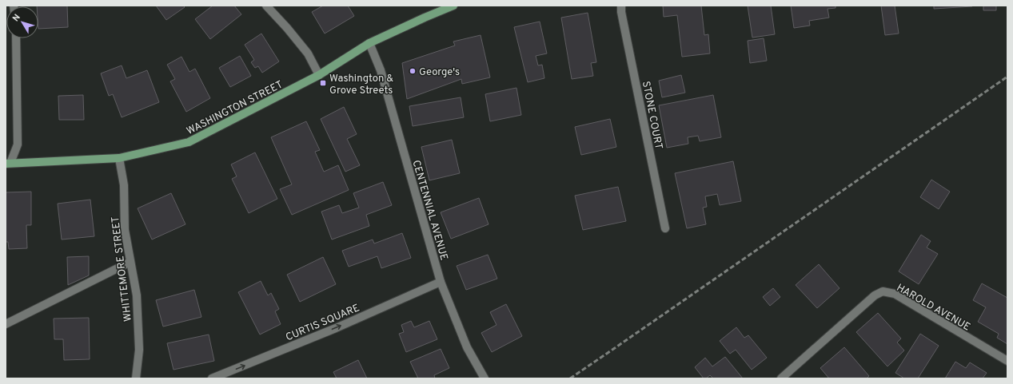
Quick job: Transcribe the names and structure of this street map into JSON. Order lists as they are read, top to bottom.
{
  "streets": {
    "main road": ["WASHINGTON STREET"],
    "street": [
      "STONE COURT",
      "CENTENNIAL AVENUE",
      "WHITTEMORE STREET",
      "HAROLD AVENUE",
      "CURTIS SQUARE"
    ]
  },
  "crossings": [
    ["WASHINGTON STREET", "CENTENNIAL AVENUE"],
    ["WASHINGTON STREET", "WHITTEMORE STREET"],
    ["CENTENNIAL AVENUE", "CURTIS SQUARE"]
  ],
  "one_way": ["CURTIS SQUARE"],
  "places": {
    "other": ["George's"],
    "transit": ["Washington & Grove Streets"]
  },
  "north": "top left"
}
